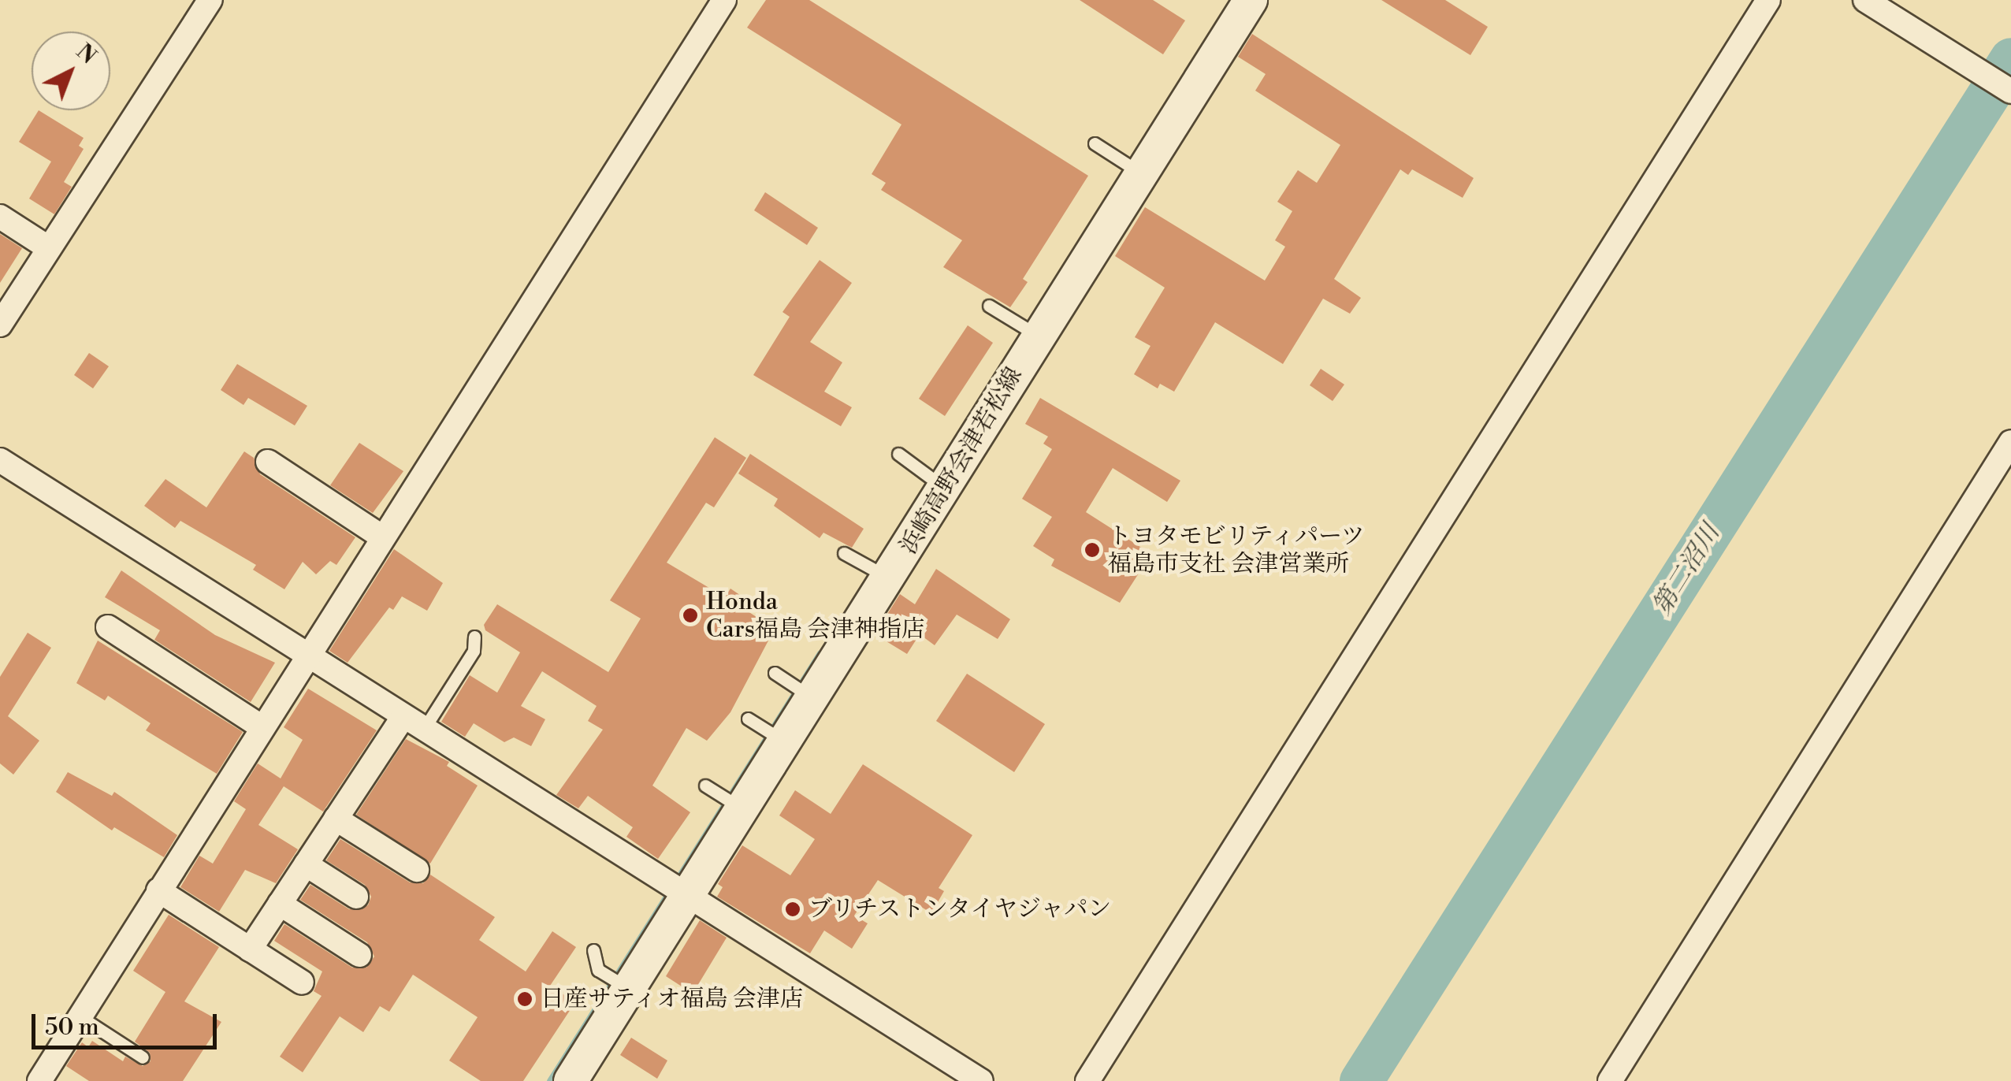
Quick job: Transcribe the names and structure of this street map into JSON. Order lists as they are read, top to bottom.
{
  "streets": {
    "main road": ["浜崎高野会津若松線"]
  },
  "water": ["第二沼川"],
  "places": [
    "トヨタモビリティパーツ 福島市支社 会津営業所",
    "Honda Cars福島 会津神指店",
    "ブリチストンタイヤジャパン",
    "日産サティオ福島 会津店"
  ],
  "scale_bar": "50 m",
  "north": "top right"
}
